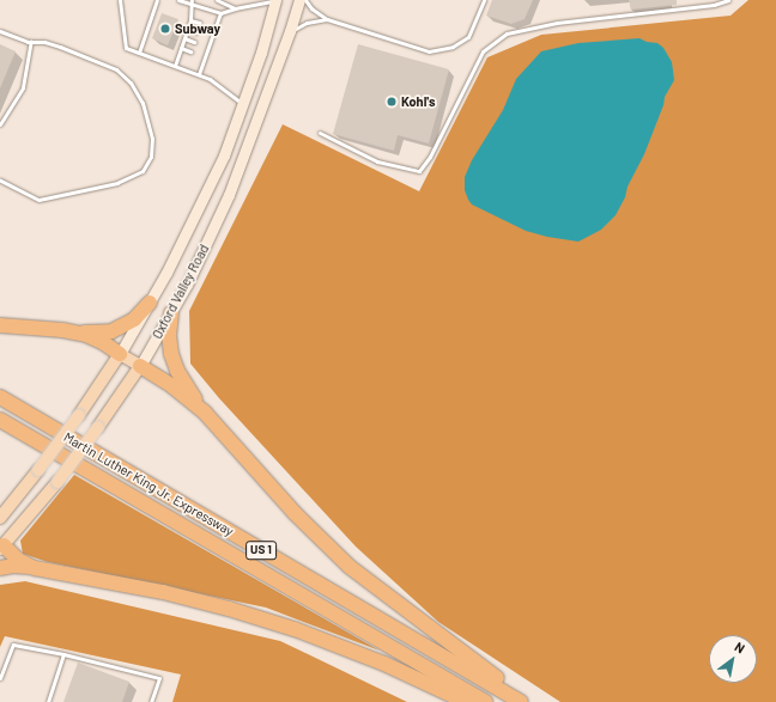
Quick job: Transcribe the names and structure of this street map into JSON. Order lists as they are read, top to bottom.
{
  "streets": {
    "highway": ["Martin Luther King Jr. Expressway", "US 1"],
    "main road": ["Oxford Valley Road"]
  },
  "places": ["Subway", "Kohl's"],
  "north": "top right"
}
